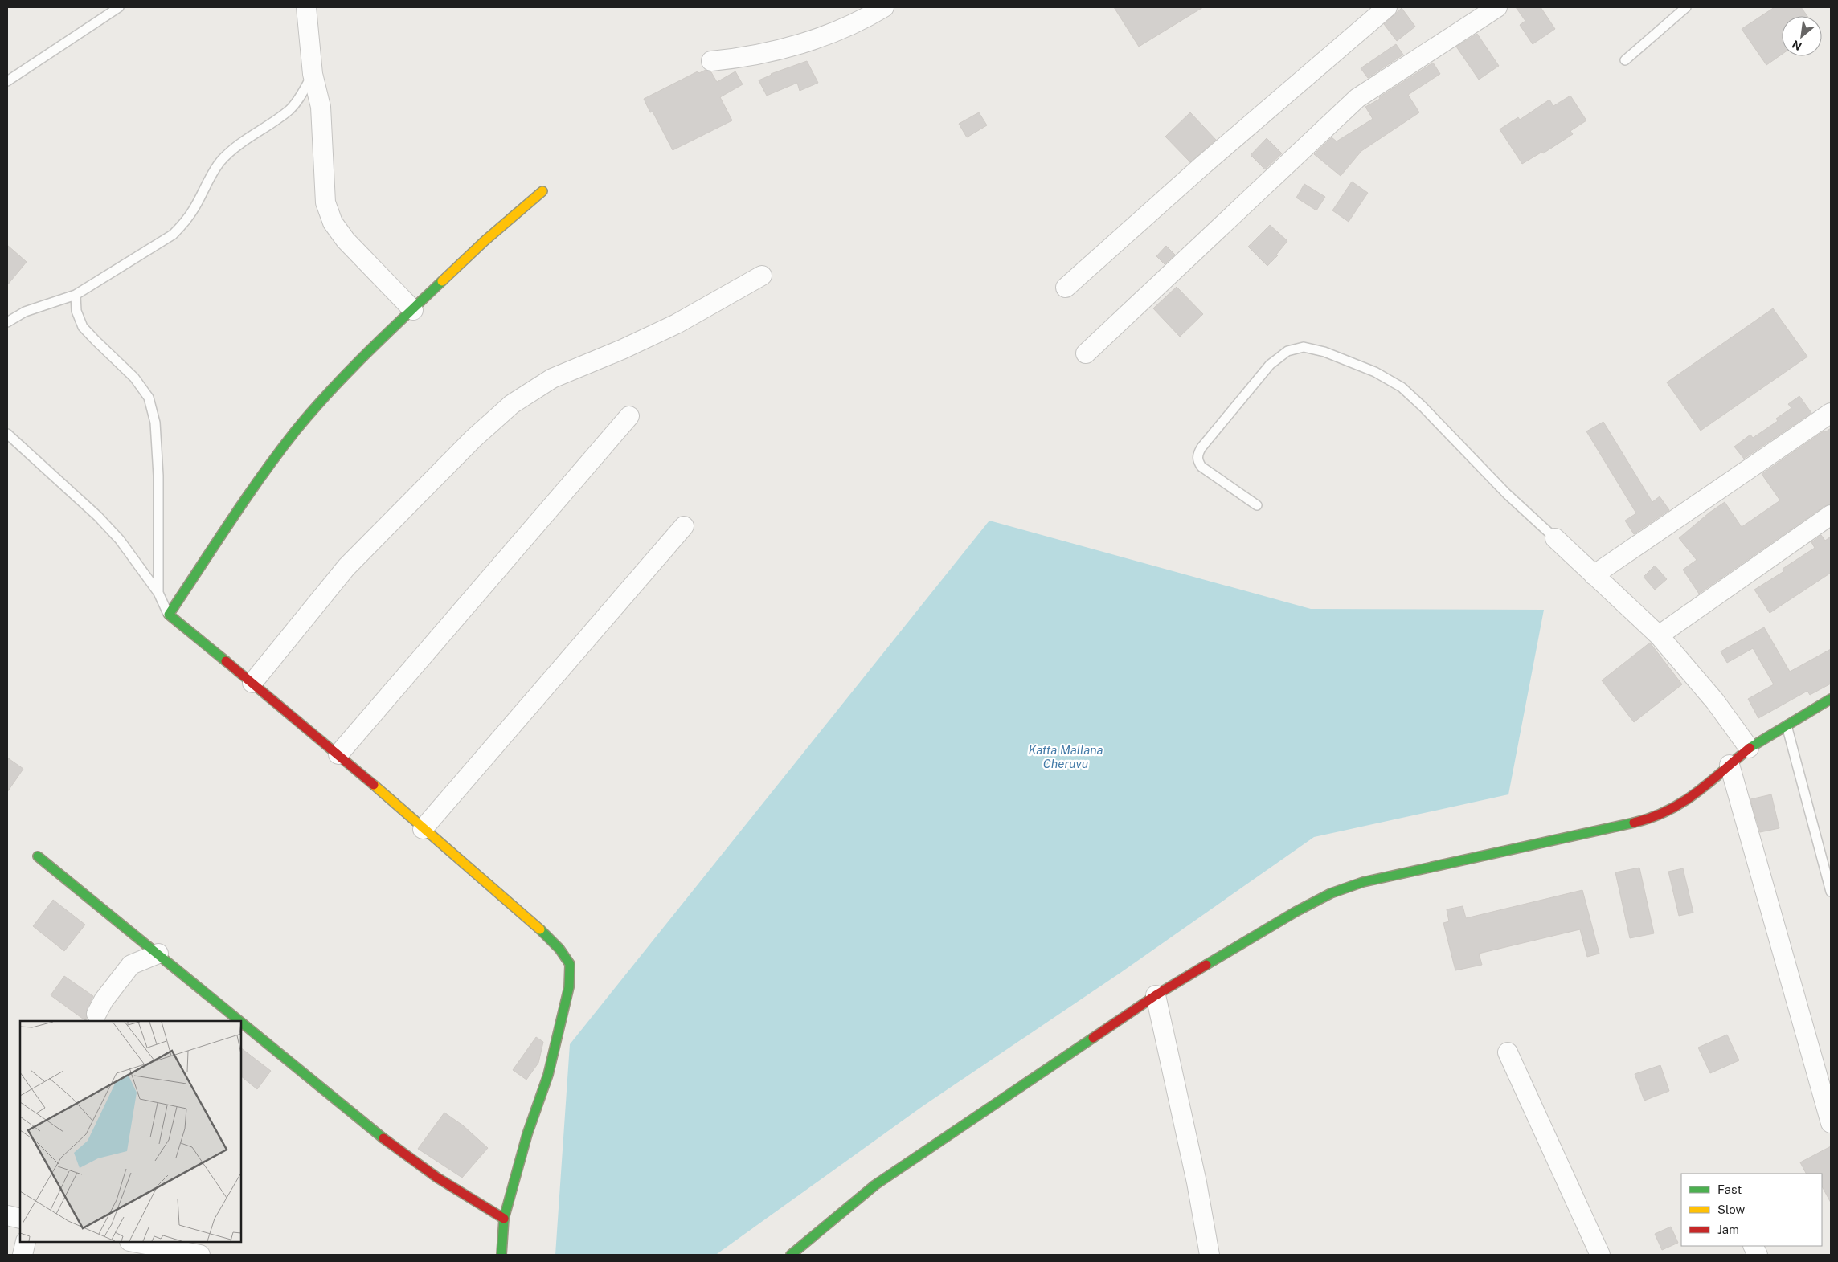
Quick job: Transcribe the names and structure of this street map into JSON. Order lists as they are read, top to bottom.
{
  "water": ["Katta Mallana Cheruvu"],
  "legend": ["Fast", "Slow", "Jam"],
  "north": "bottom left"
}
